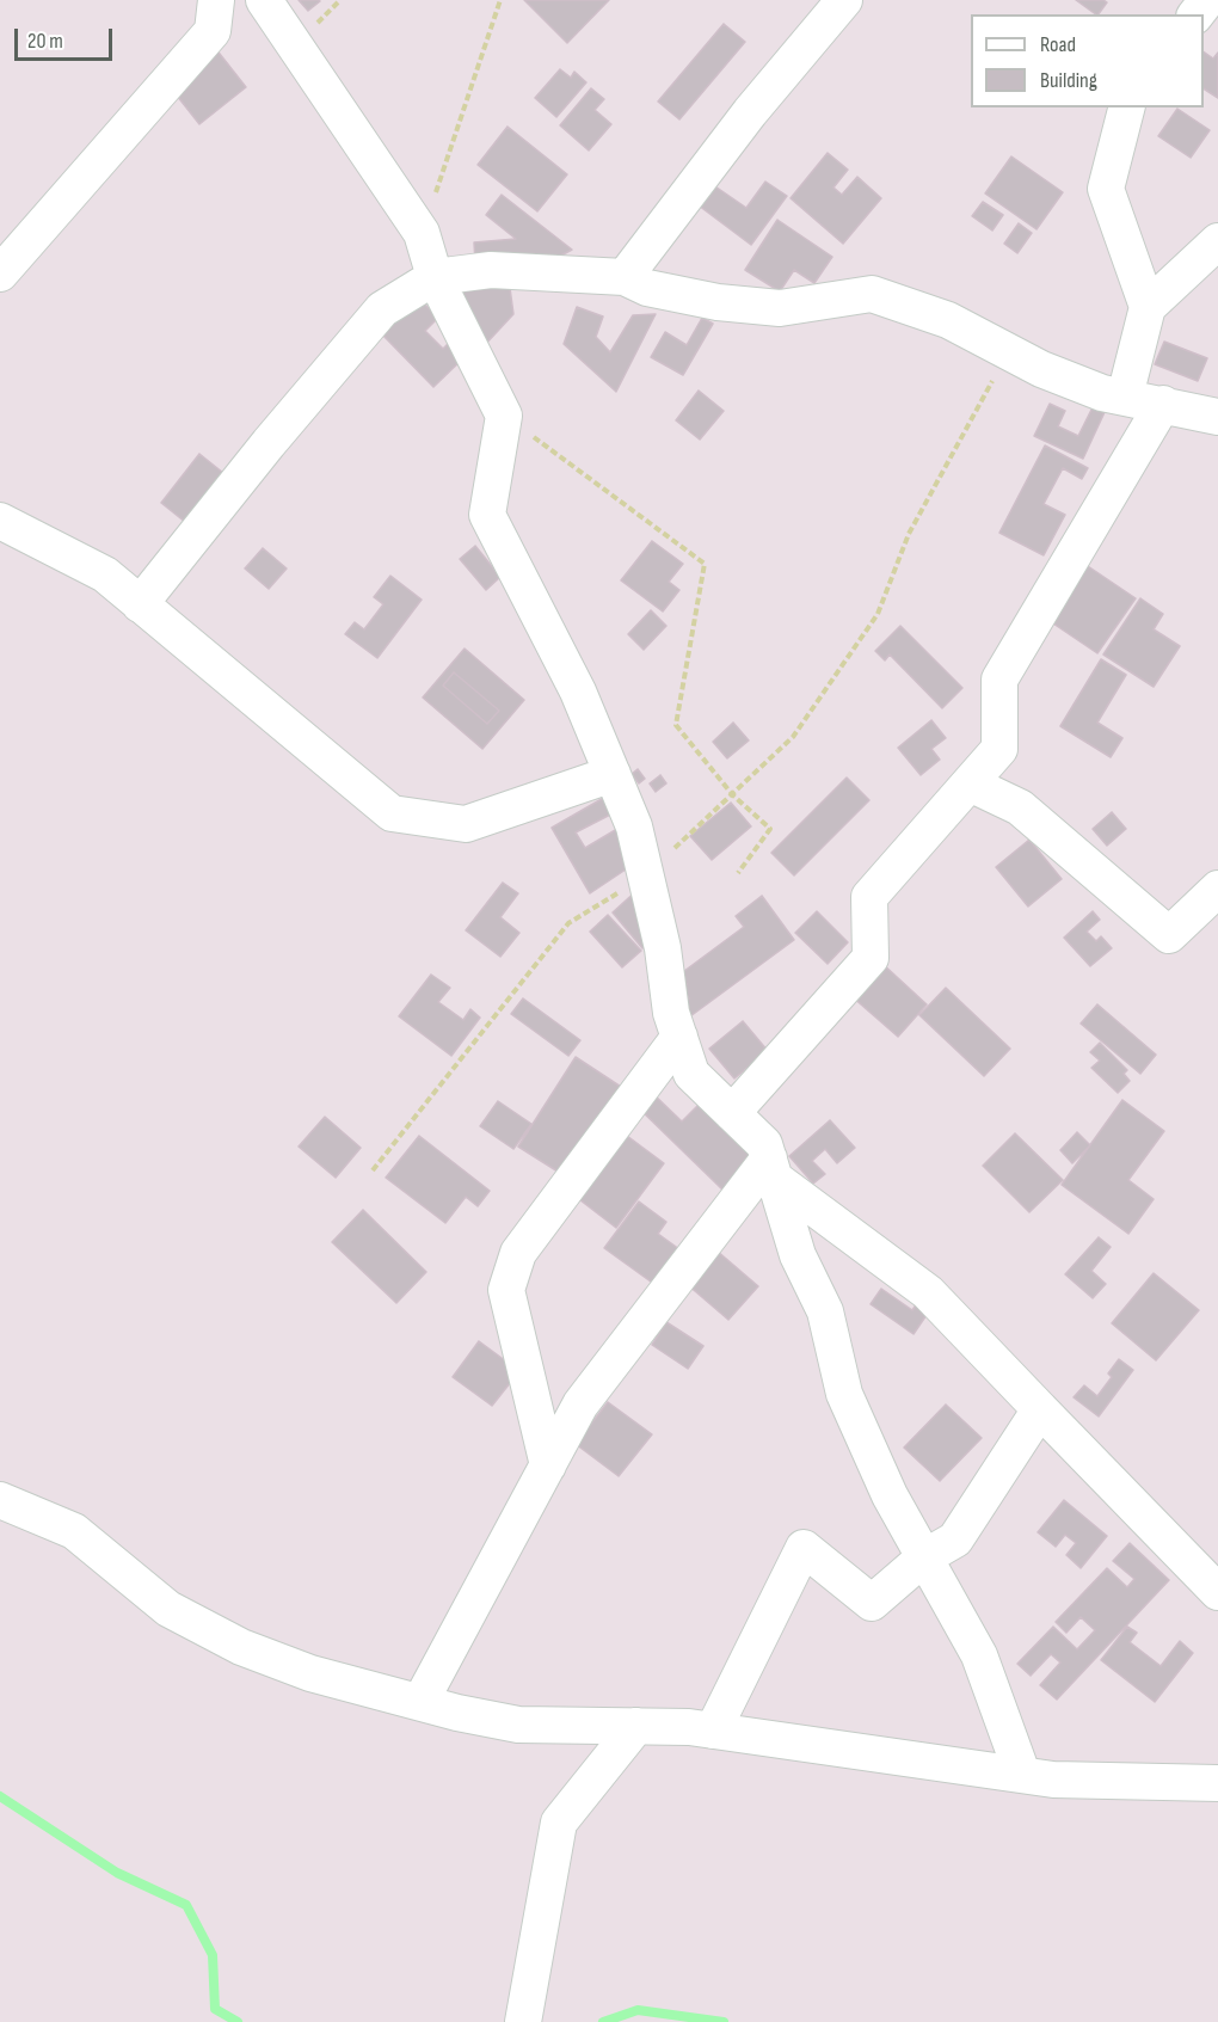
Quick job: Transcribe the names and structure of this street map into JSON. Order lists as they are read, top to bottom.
{
  "legend": ["Road", "Building"],
  "scale_bar": "20 m"
}
